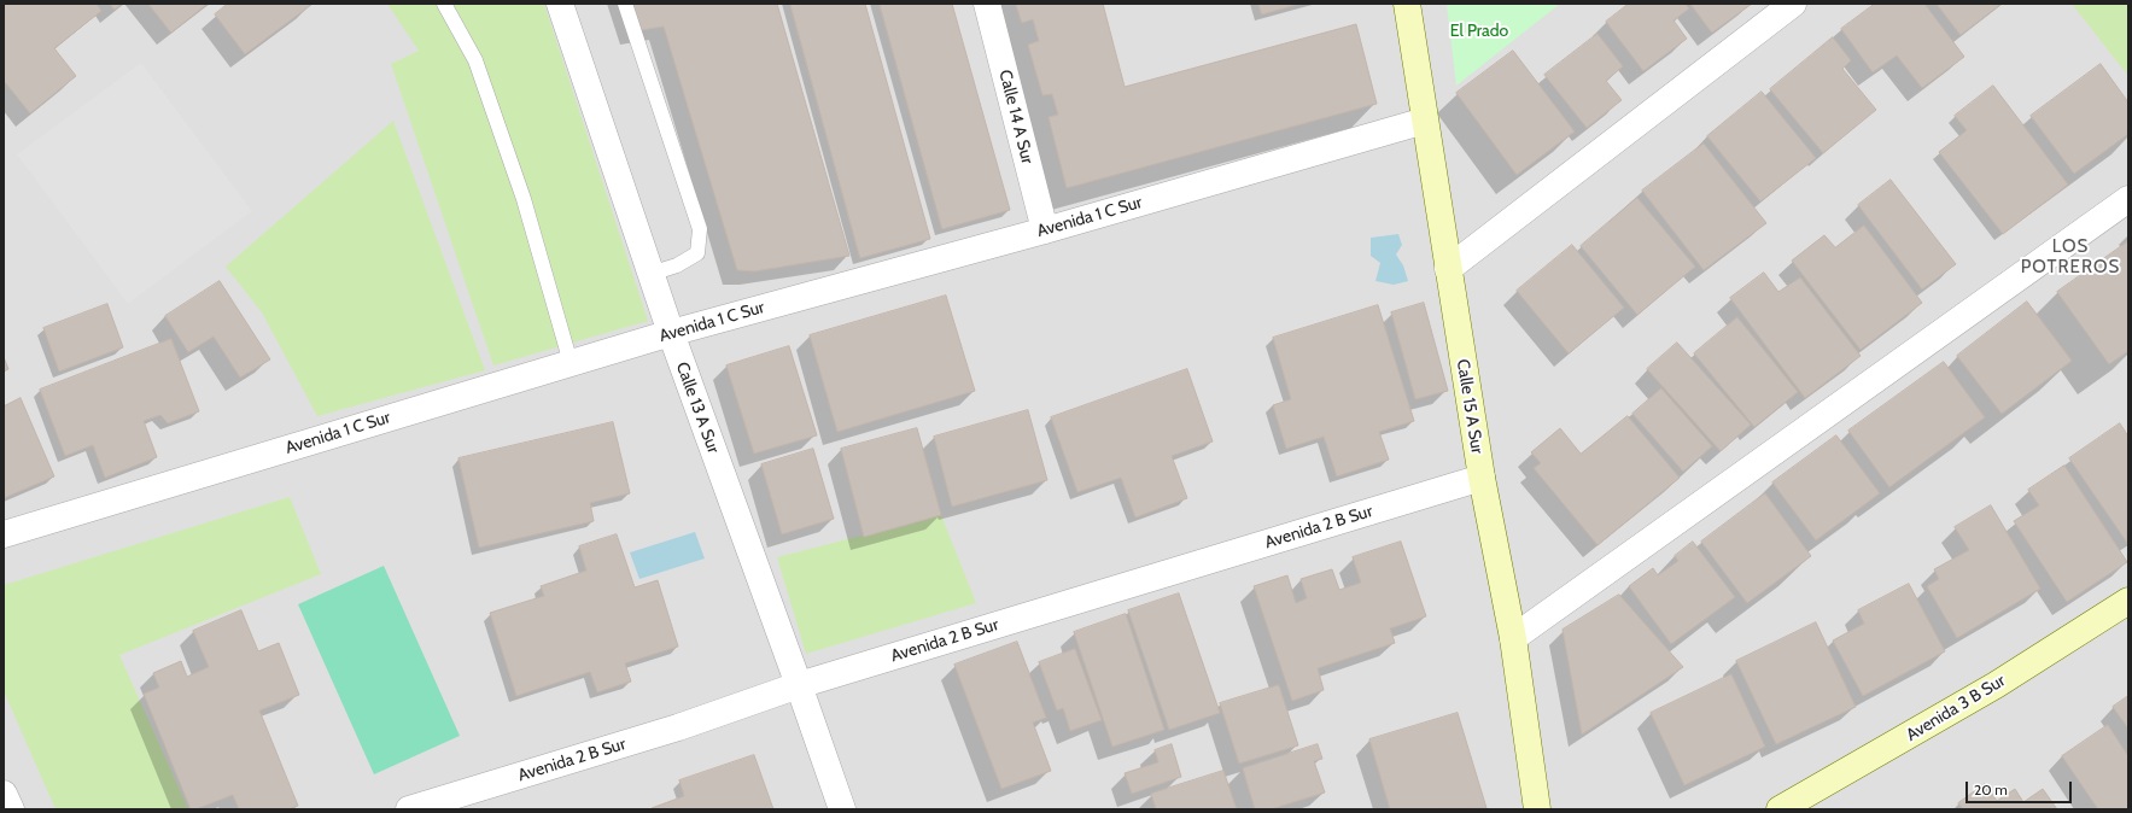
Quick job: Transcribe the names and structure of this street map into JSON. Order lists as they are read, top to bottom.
{
  "streets": {
    "street": [
      "Calle 14 A Sur",
      "Avenida 1 C Sur",
      "Calle 15 A Sur",
      "Calle 13 A Sur",
      "Avenida 2 B Sur",
      "Avenida 3 B Sur"
    ]
  },
  "crossings": [
    ["Calle 14 A Sur", "Avenida 1 C Sur"],
    ["Avenida 1 C Sur", "Calle 15 A Sur"],
    ["Avenida 1 C Sur", "Calle 13 A Sur"],
    ["Calle 15 A Sur", "Avenida 2 B Sur"],
    ["Calle 13 A Sur", "Avenida 2 B Sur"]
  ],
  "districts": ["LOS POTREROS"],
  "parks": ["El Prado"],
  "scale_bar": "20 m"
}
